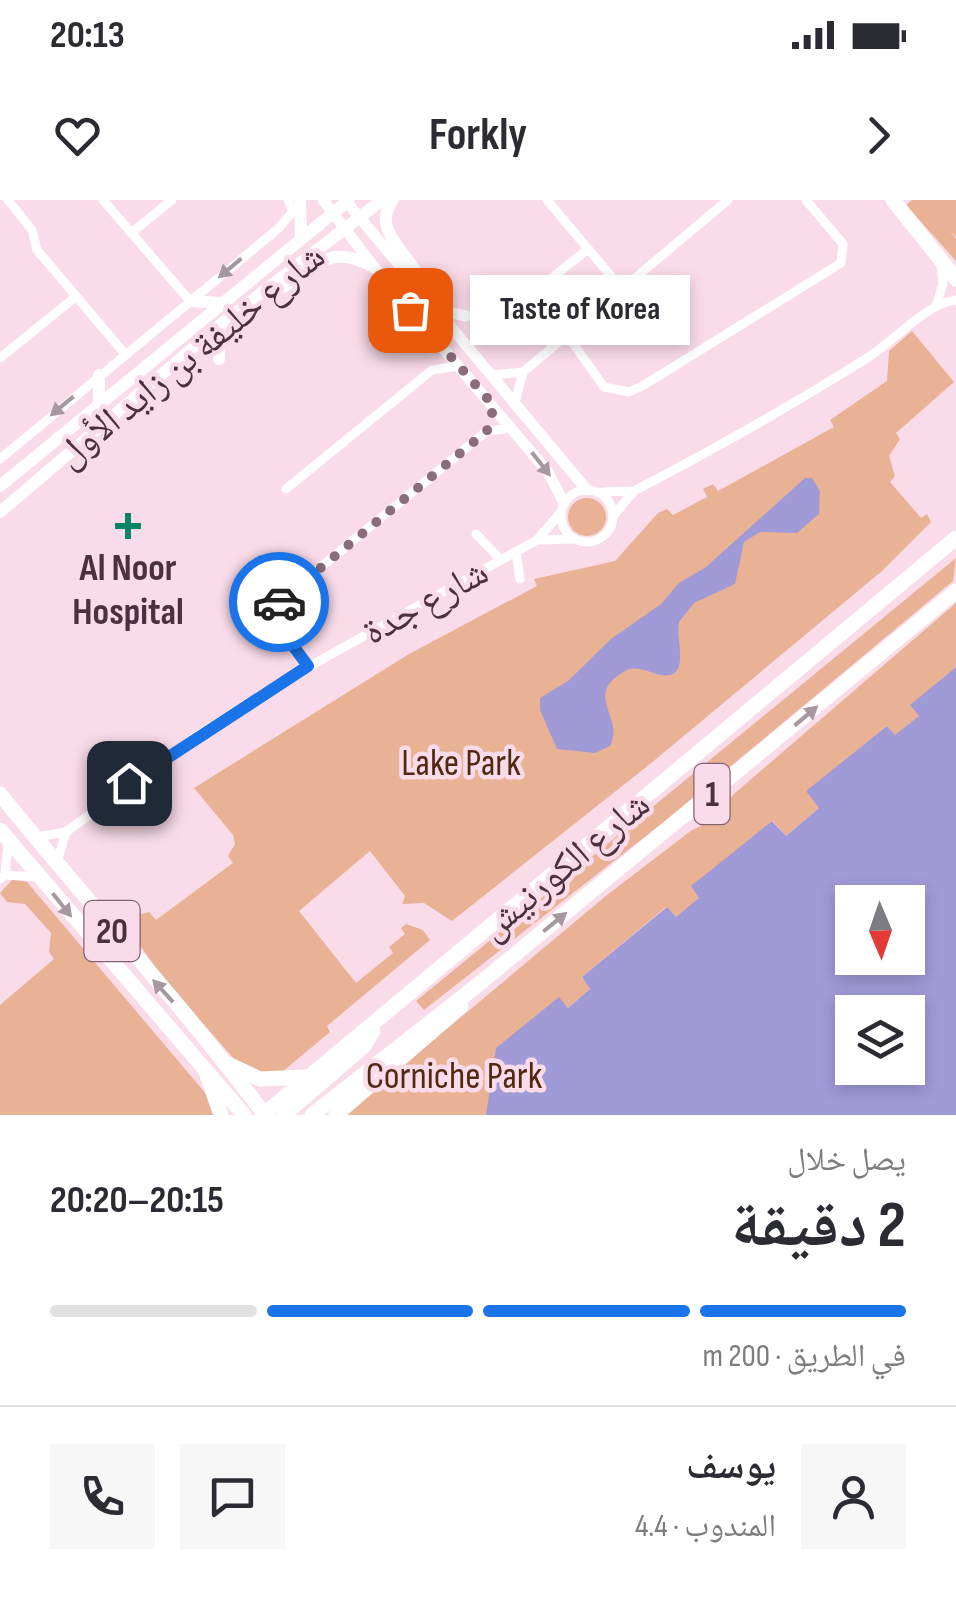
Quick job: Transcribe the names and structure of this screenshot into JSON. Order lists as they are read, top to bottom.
{
  "streets": {
    "main road": [
      "شارع خليفة بن زايد الأول",
      "1",
      "شارع الكورنيش",
      "20"
    ],
    "street": ["شارع جدة"]
  },
  "crossings": [
    ["شارع جدة", "20"],
    ["شارع الكورنيش", "20"]
  ],
  "parks": ["Lake Park", "Corniche Park"],
  "places": {
    "other": ["Taste of Korea"],
    "health": ["Al Noor Hospital"]
  },
  "north": "bottom",
  "page": {
    "status": "20:13",
    "header": "Forkly",
    "bubble": "Taste of Korea",
    "heading": ["2 دقيقة", "يصل خلال", "20:15–20:20"],
    "panel": ["يوسف", "المندوب · 4.4"],
    "bar": "في الطريق · 200 m"
  }
}
